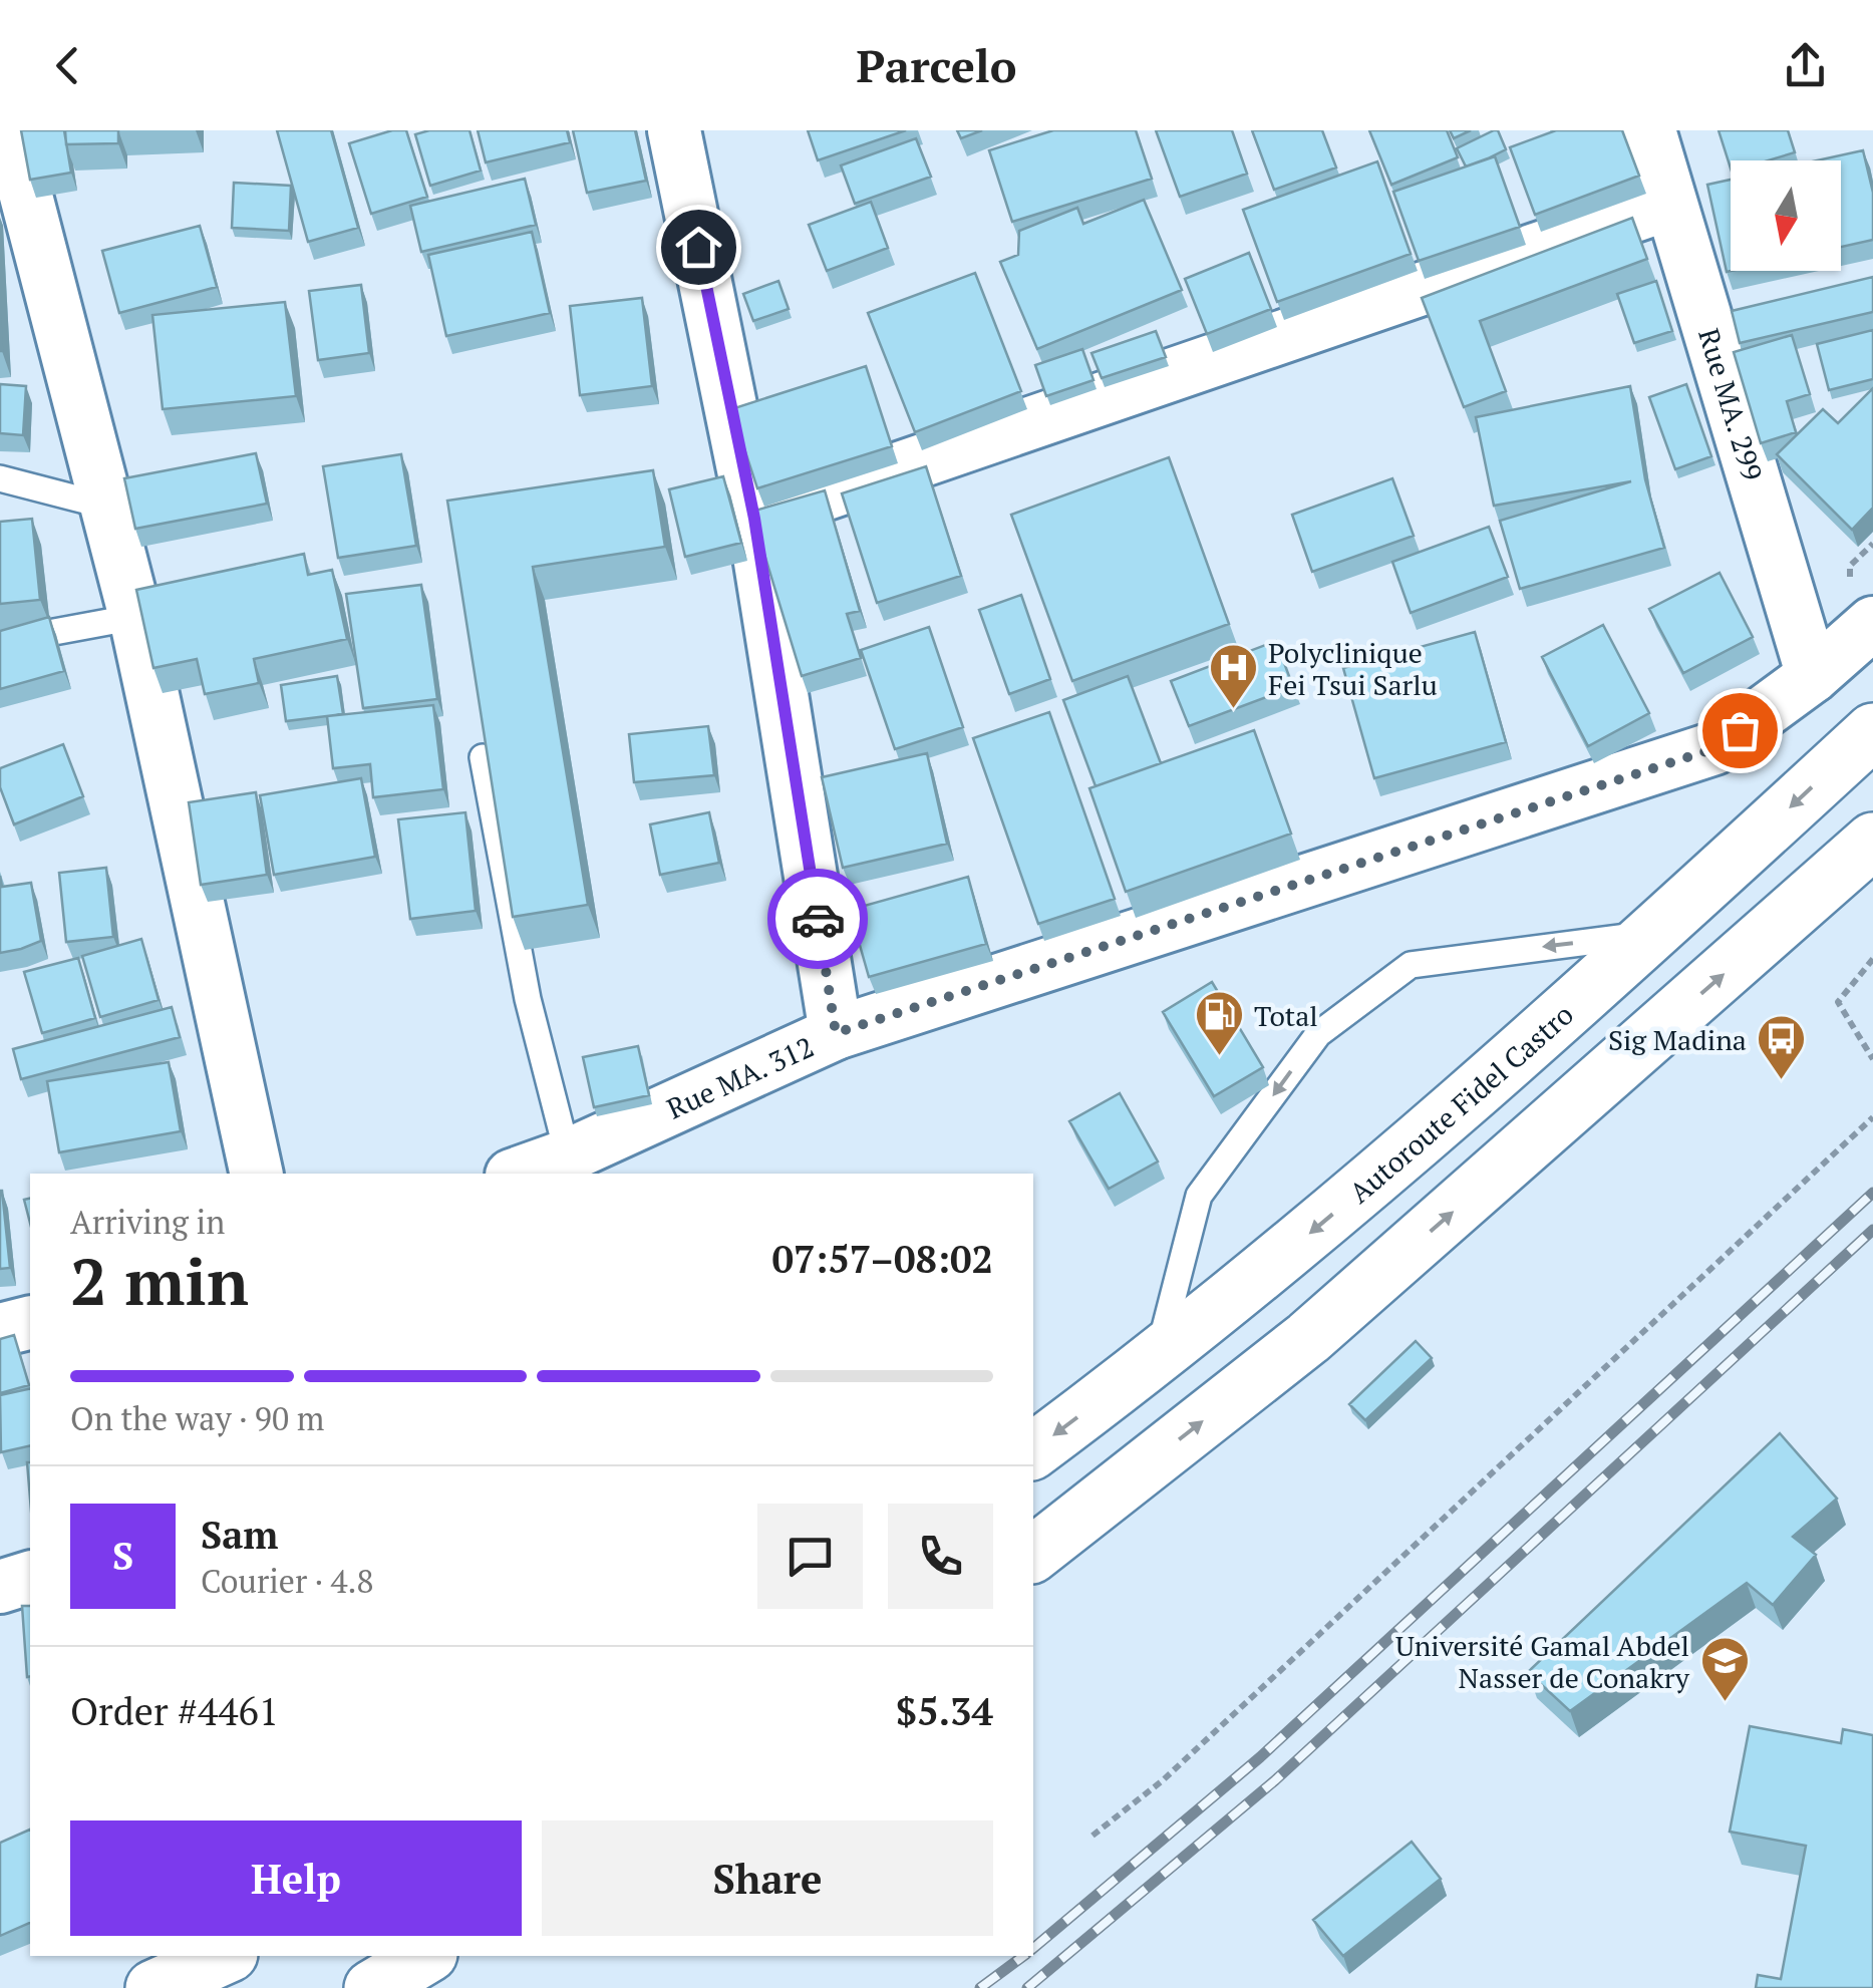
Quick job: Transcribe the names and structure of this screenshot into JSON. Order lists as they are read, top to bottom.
{
  "streets": {
    "highway": ["Autoroute Fidel Castro"],
    "street": ["Rue MA. 299", "Rue MA. 312"]
  },
  "crossings": [
    ["Rue MA. 299", "Rue MA. 312"]
  ],
  "places": {
    "hospital": ["Polyclinique Fei Tsui Sarlu"],
    "fuel station": ["Total"],
    "bus stop": ["Sig Madina"],
    "school or university": ["Université Gamal Abdel Nasser de Conakry"]
  },
  "north": "bottom",
  "page": {
    "header": "Parcelo",
    "heading": ["2 min", "Arriving in", "07:57–08:02"],
    "panel": [
      "Sam",
      "Courier · 4.8",
      "Order #4461",
      "$5.34"
    ],
    "bar": "On the way · 90 m",
    "round": "S",
    "buttons": ["Help", "Share"]
  }
}
